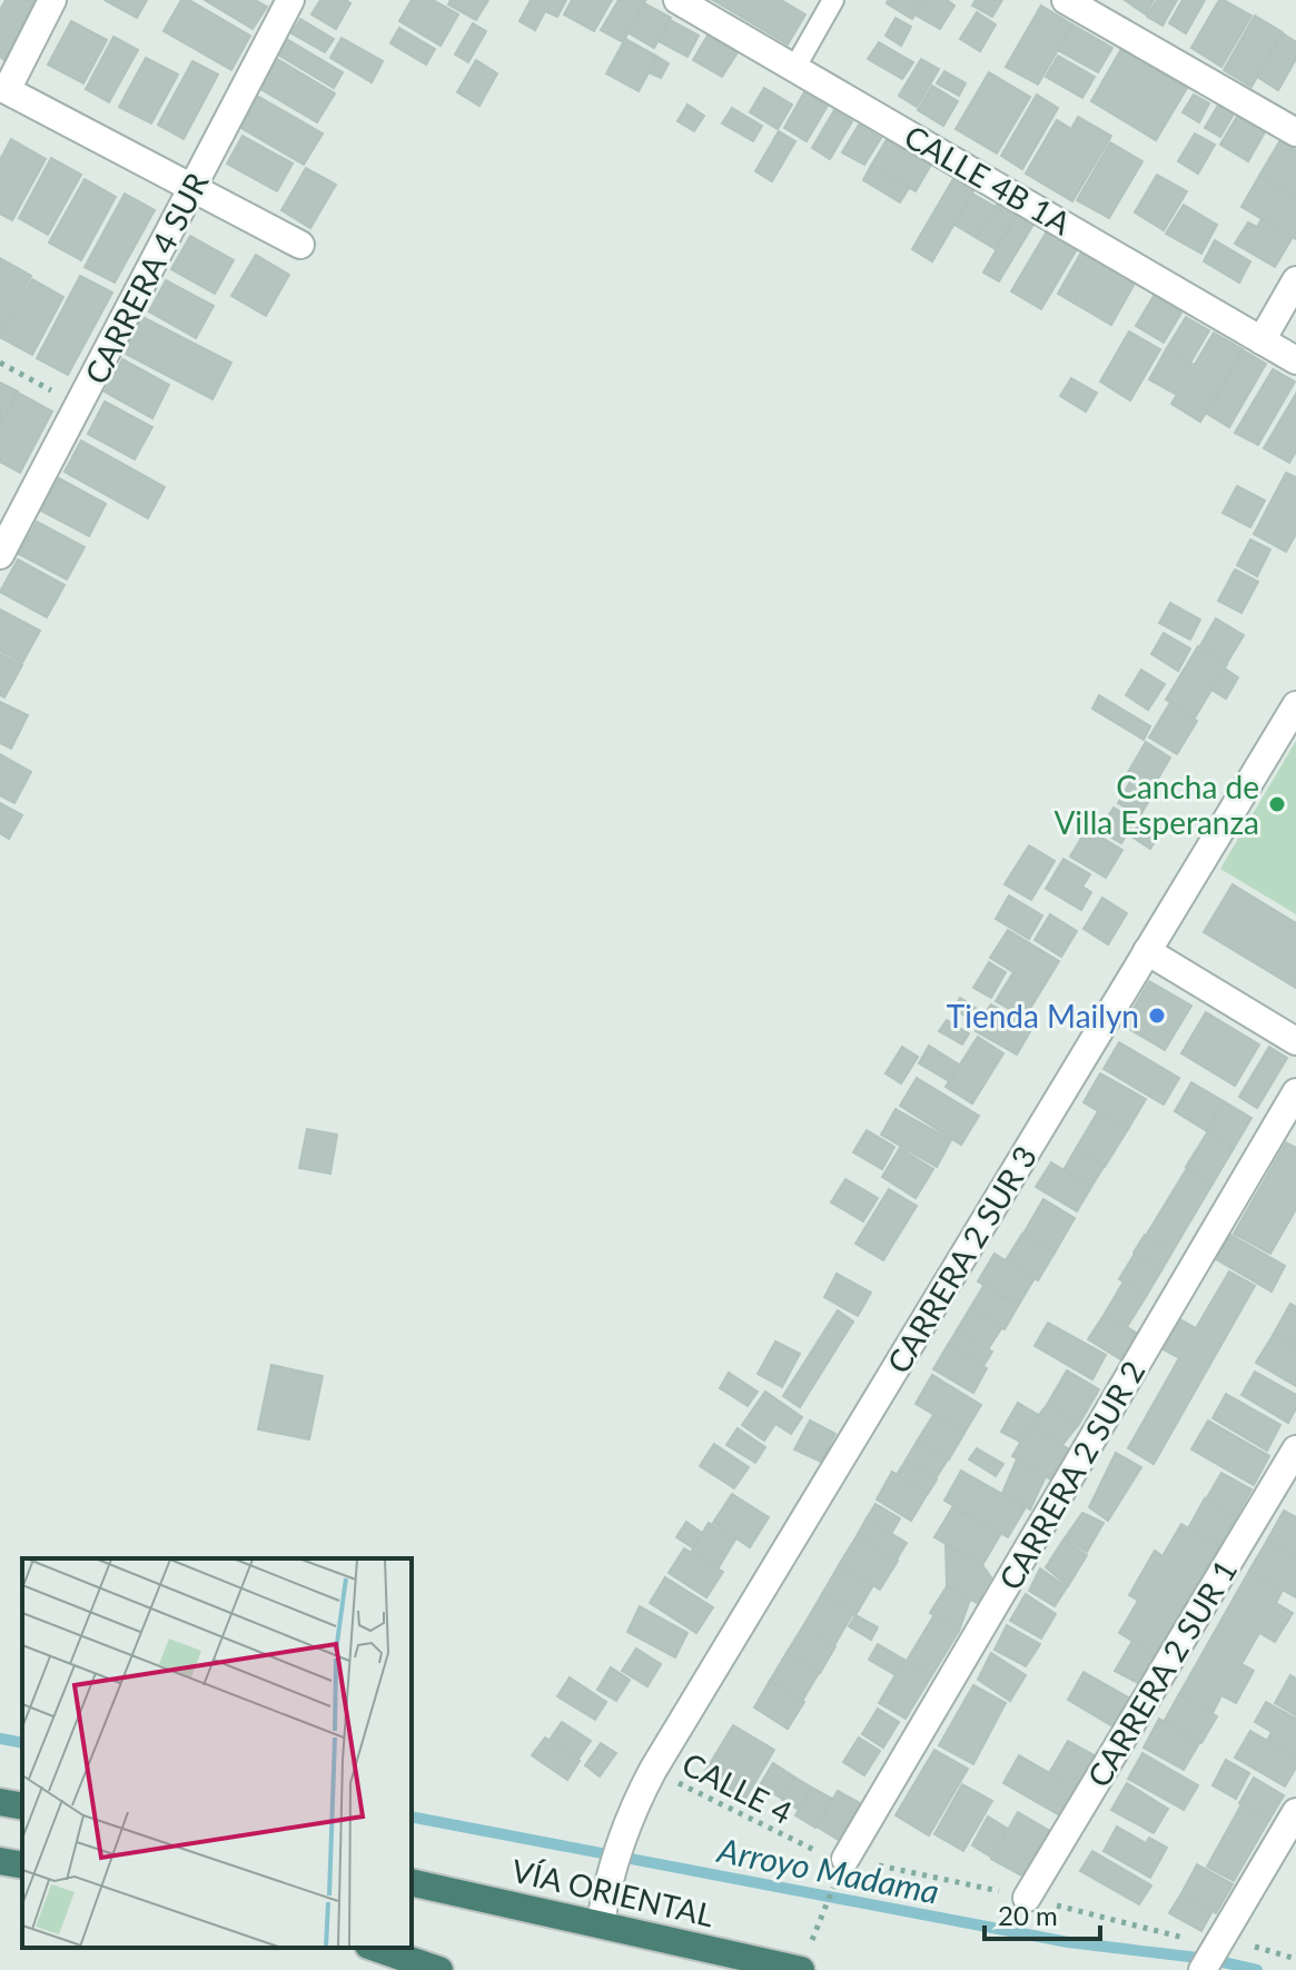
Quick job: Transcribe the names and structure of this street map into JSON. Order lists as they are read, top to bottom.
{
  "streets": {
    "highway": ["VÍA ORIENTAL"],
    "street": [
      "CALLE 4B 1A",
      "CARRERA 4 SUR",
      "CARRERA 2 SUR 3",
      "CARRERA 2 SUR 2",
      "CARRERA 2 SUR 1"
    ],
    "path": ["CALLE 4"]
  },
  "crossings": [
    ["CARRERA 2 SUR 3", "CALLE 4"],
    ["CARRERA 2 SUR 3", "VÍA ORIENTAL"],
    ["CARRERA 2 SUR 2", "CALLE 4"],
    ["CARRERA 2 SUR 1", "CALLE 4"]
  ],
  "water": ["Arroyo Madama"],
  "places": ["Cancha de Villa Esperanza", "Tienda Mailyn"],
  "scale_bar": "20 m"
}
